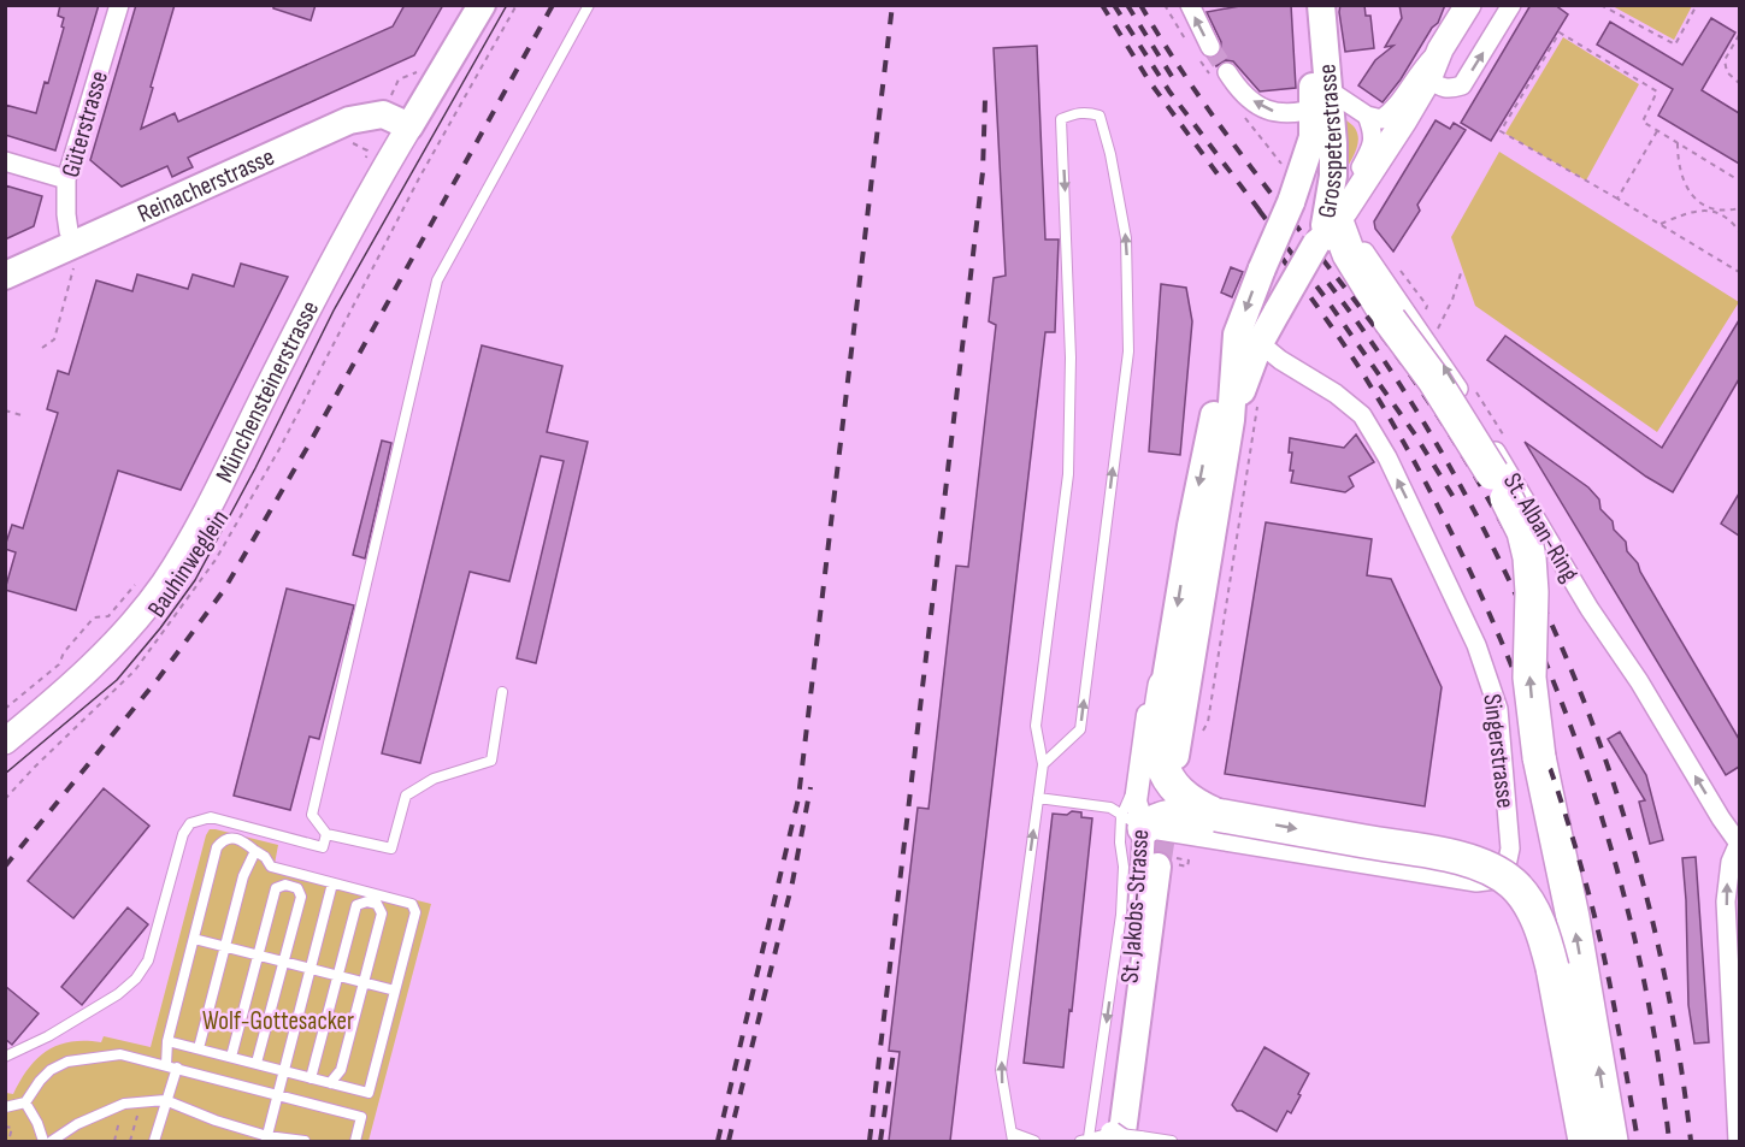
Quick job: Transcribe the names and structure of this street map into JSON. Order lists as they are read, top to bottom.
{
  "streets": {
    "main road": [
      "Grosspeterstrasse",
      "Reinacherstrasse",
      "Münchensteinerstrasse",
      "St. Jakobs-Strasse"
    ],
    "street": ["Güterstrasse", "St. Alban-Ring", "Singerstrasse"],
    "path": ["Bauhinweglein"]
  },
  "crossings": [
    ["Güterstrasse", "Reinacherstrasse"],
    ["Grosspeterstrasse", "St. Alban-Ring"]
  ],
  "one_way": ["St. Alban-Ring", "Singerstrasse"],
  "parks": ["Wolf-Gottesacker"]
}
